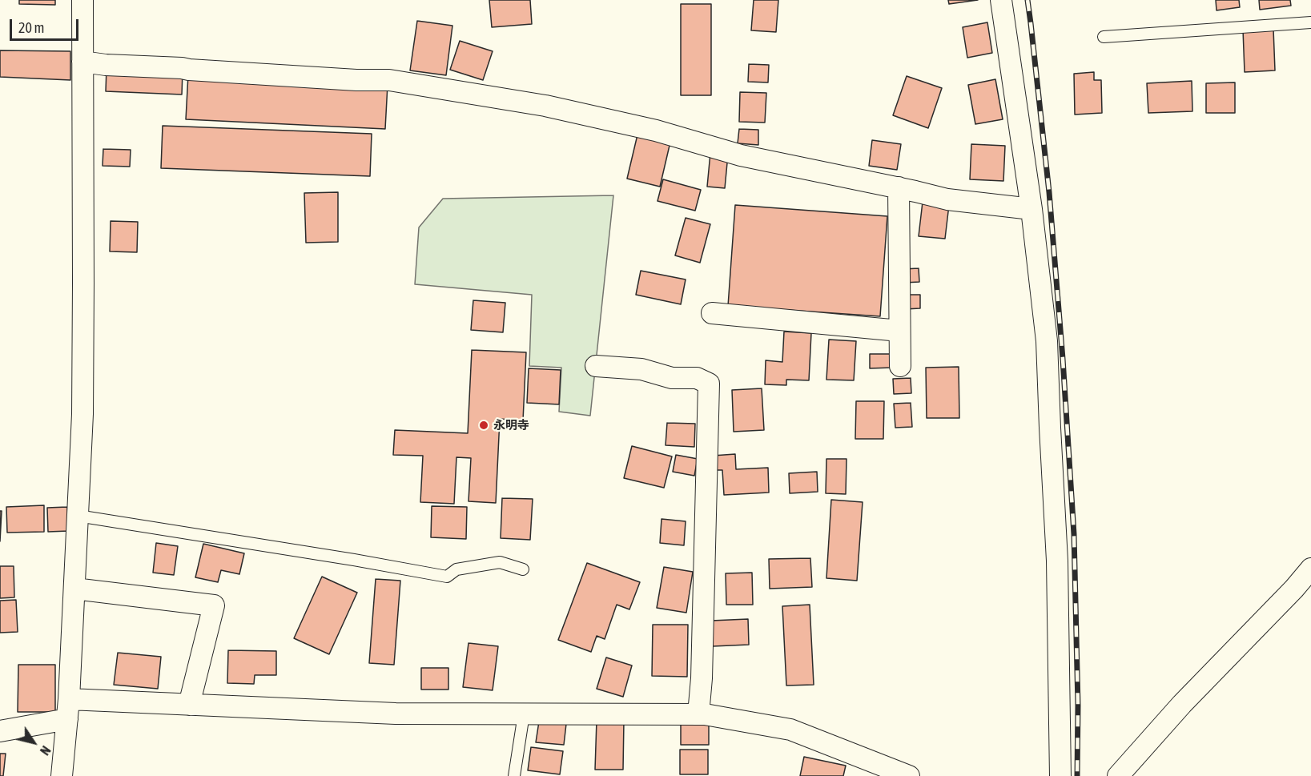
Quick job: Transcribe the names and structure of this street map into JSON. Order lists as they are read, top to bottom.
{
  "places": ["永明寺"],
  "scale_bar": "20 m",
  "north": "bottom right"
}
